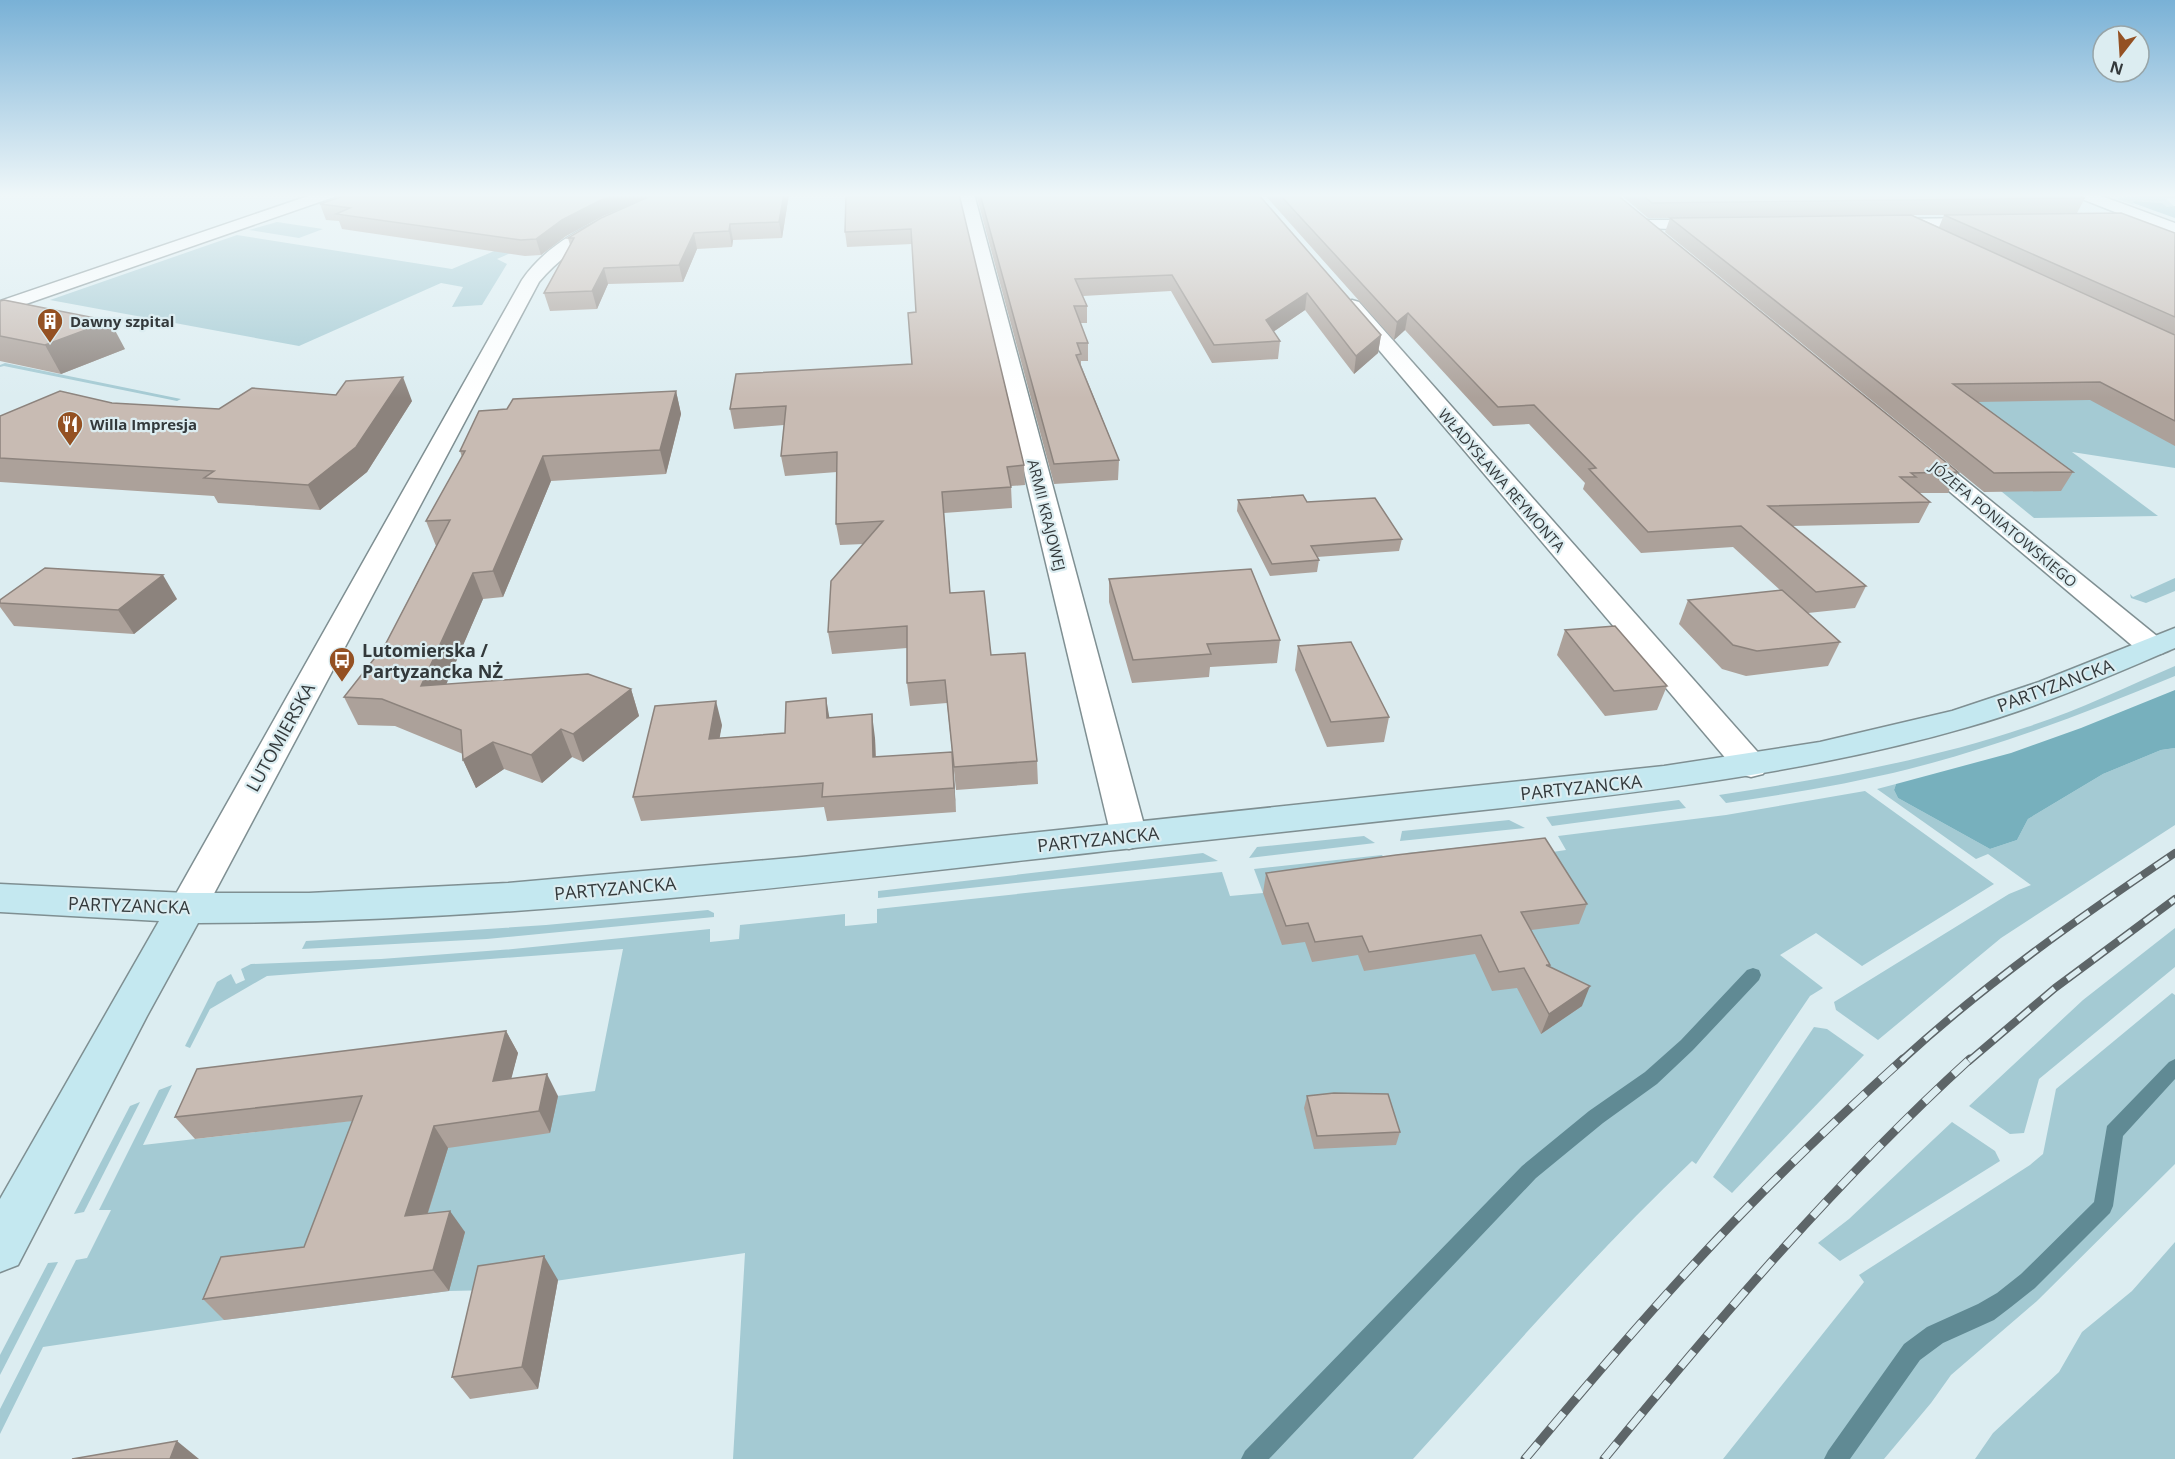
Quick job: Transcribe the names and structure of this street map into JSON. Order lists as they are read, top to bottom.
{
  "streets": {
    "main road": ["PARTYZANCKA", "LUTOMIERSKA"],
    "street": ["WŁADYSŁAWA REYMONTA", "ARMII KRAJOWEJ", "JÓZEFA PONIATOWSKIEGO"]
  },
  "crossings": [
    ["WŁADYSŁAWA REYMONTA", "PARTYZANCKA"],
    ["ARMII KRAJOWEJ", "PARTYZANCKA"],
    ["JÓZEFA PONIATOWSKIEGO", "PARTYZANCKA"],
    ["PARTYZANCKA", "LUTOMIERSKA"]
  ],
  "places": {
    "building": ["Dawny szpital"],
    "restaurant": ["Willa Impresja"],
    "bus stop": ["Lutomierska / Partyzancka NŻ"]
  },
  "north": "bottom"
}
